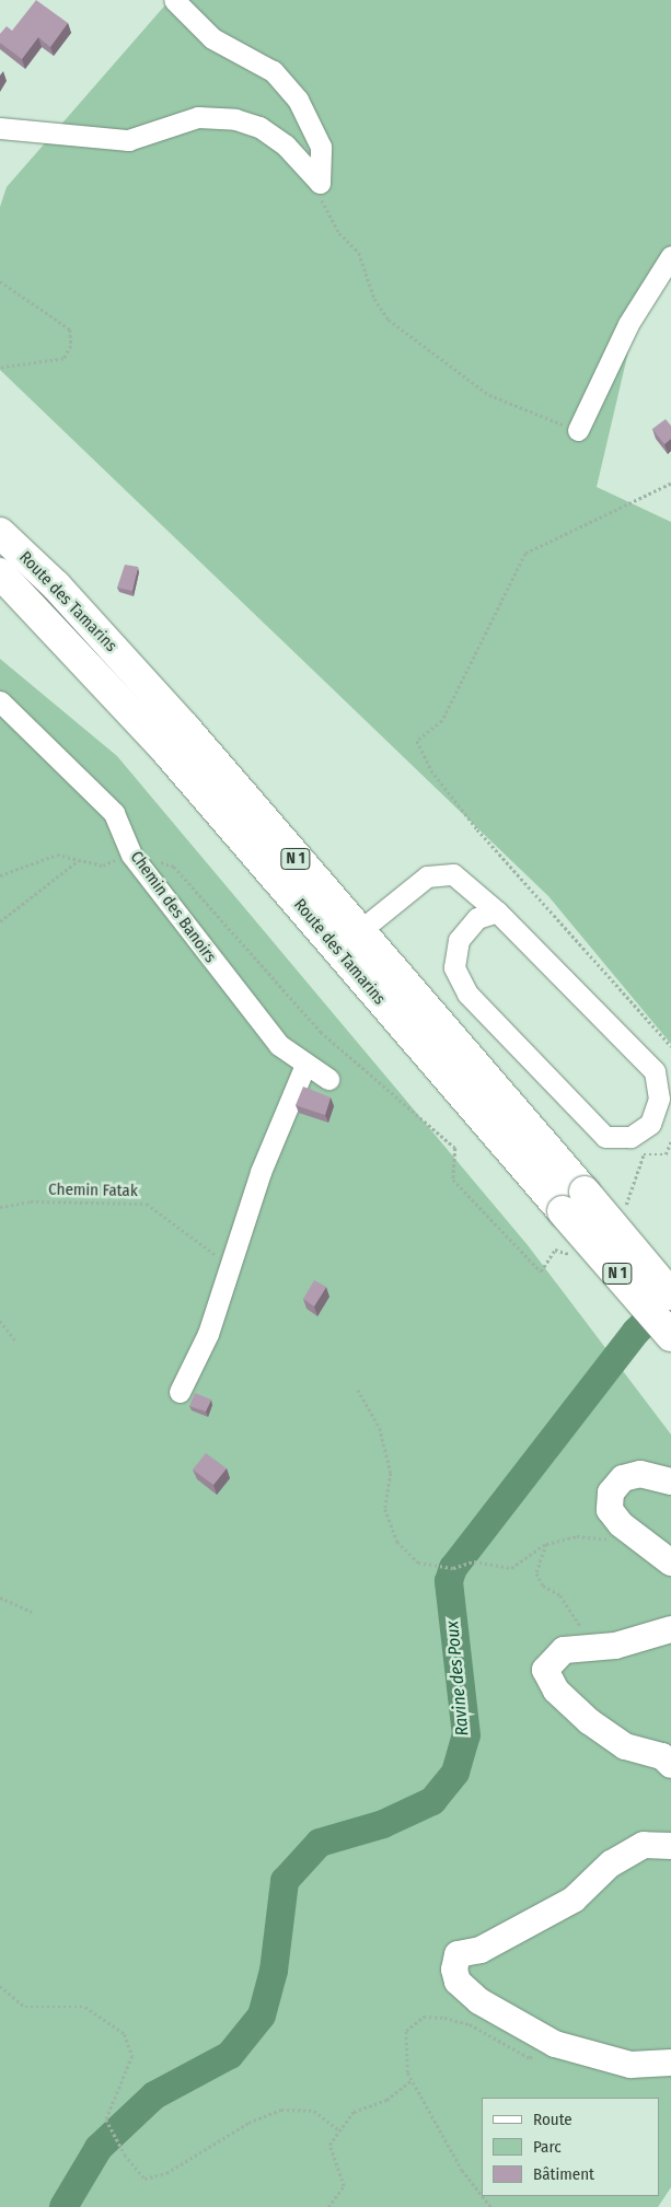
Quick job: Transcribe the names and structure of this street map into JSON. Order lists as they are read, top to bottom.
{
  "streets": {
    "highway": ["Route des Tamarins", "N 1"],
    "street": ["Chemin des Banoirs"],
    "path": ["Chemin Fatak"]
  },
  "water": ["Ravine des Poux"],
  "legend": ["Route", "Parc", "Bâtiment"]
}
